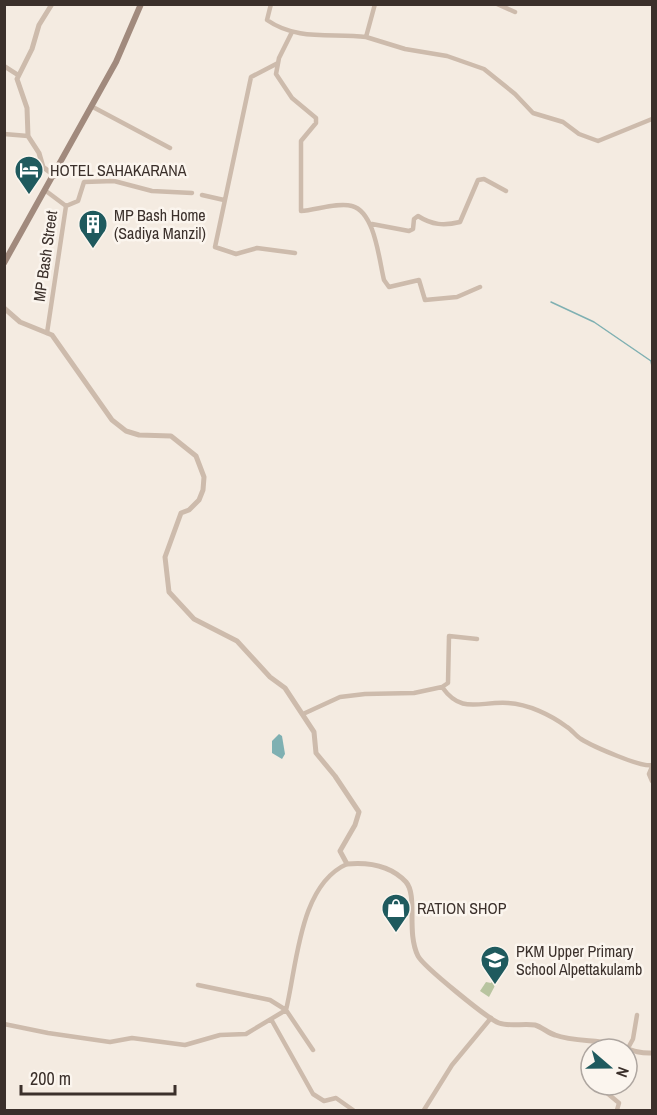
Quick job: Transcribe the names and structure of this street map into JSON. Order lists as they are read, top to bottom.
{
  "streets": {
    "street": ["MP Bash Street"]
  },
  "places": {
    "hotel": ["HOTEL SAHAKARANA"],
    "building": ["MP Bash Home (Sadiya Manzil)"],
    "shop": ["RATION SHOP"],
    "school or university": ["PKM Upper Primary School Alpettakulamb"]
  },
  "scale_bar": "200 m",
  "north": "right"
}
